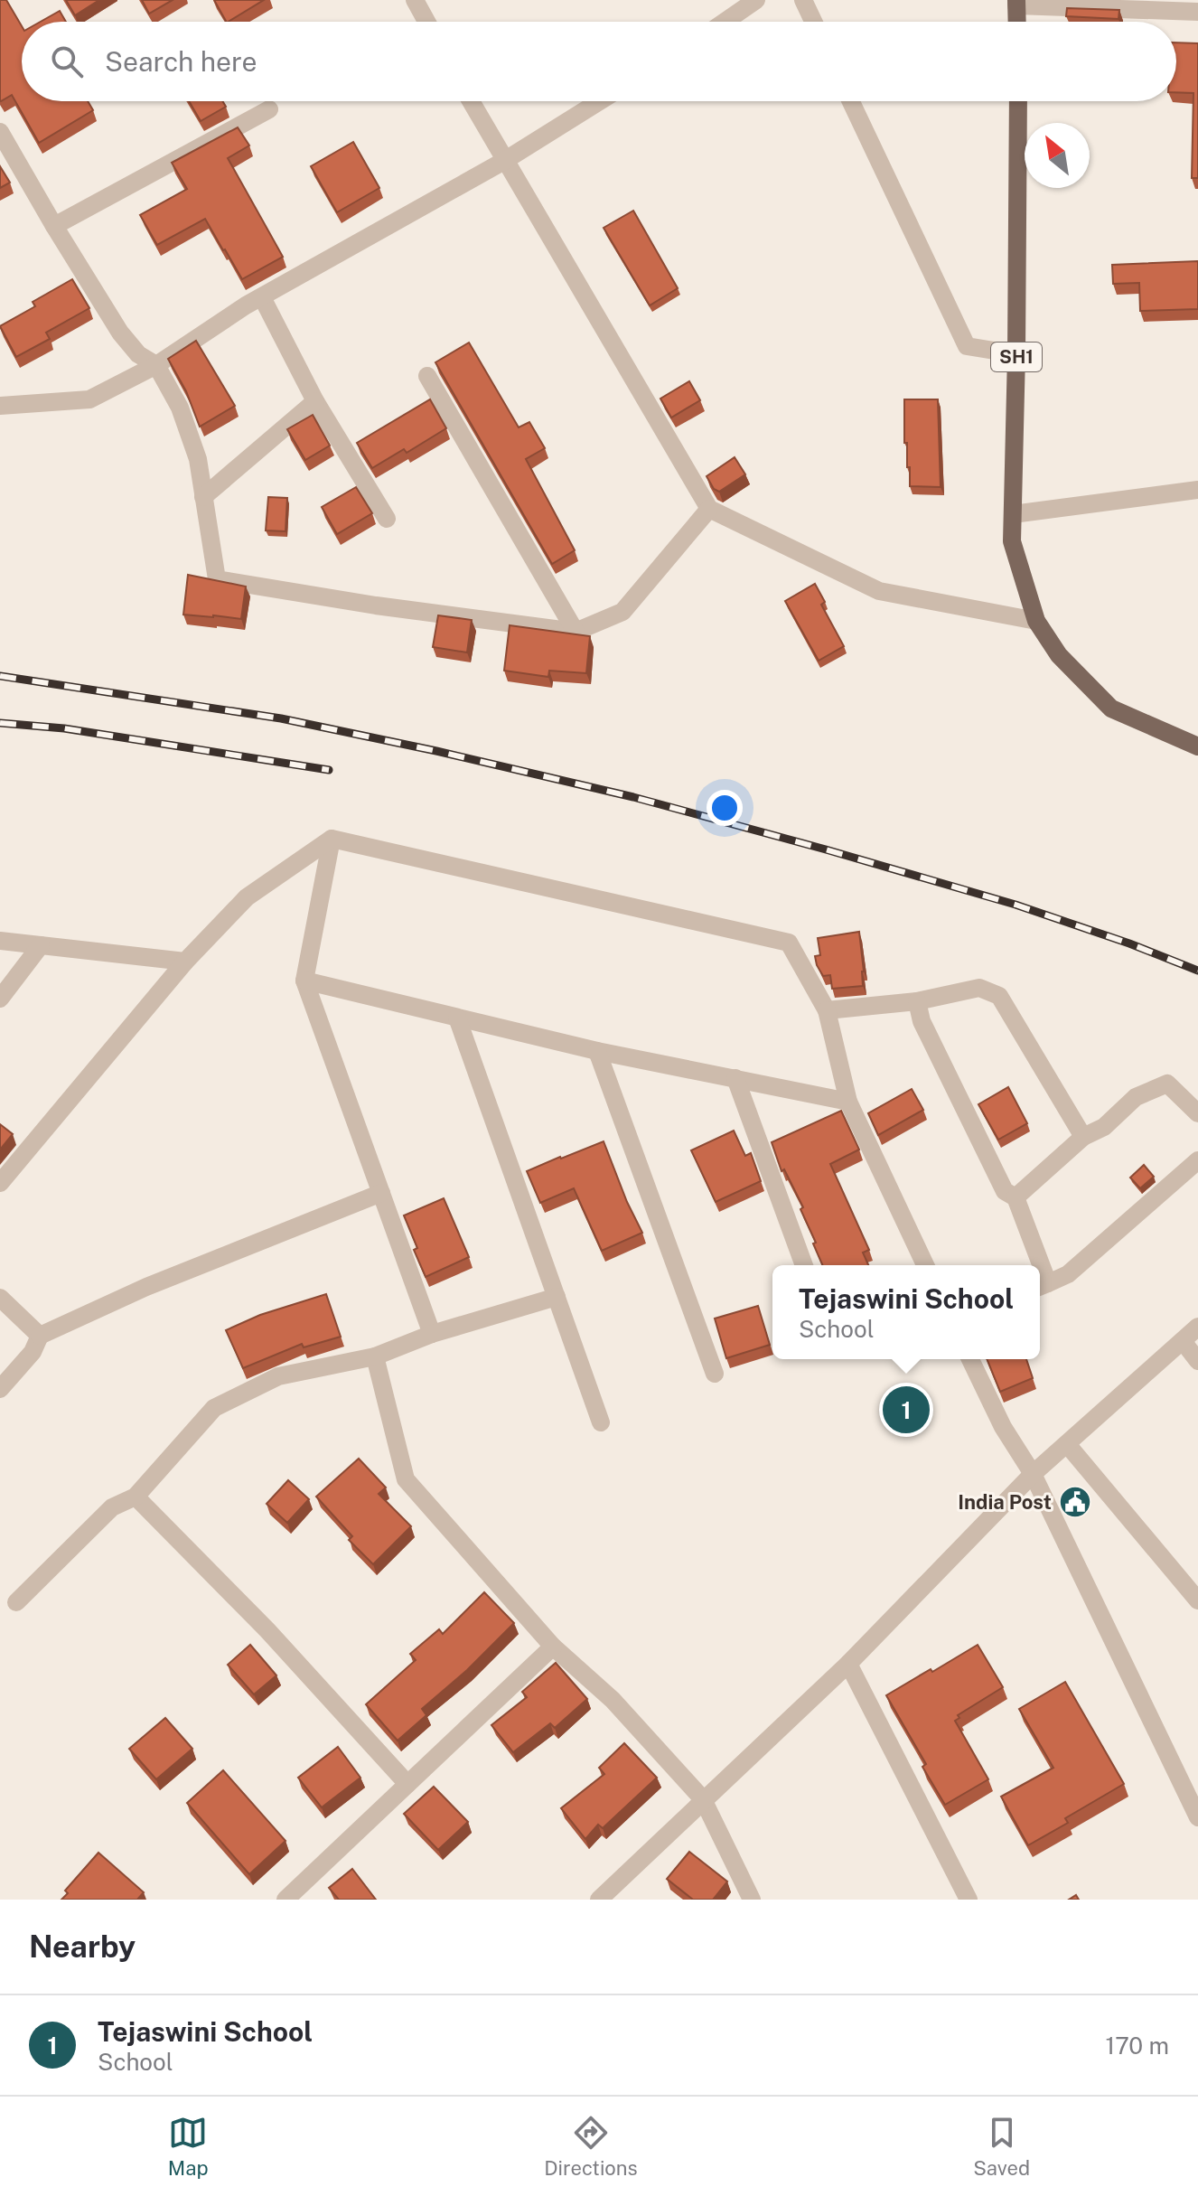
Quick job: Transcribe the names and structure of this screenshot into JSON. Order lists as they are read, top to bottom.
{
  "streets": {
    "main road": ["SH1"]
  },
  "places": {
    "public building": ["India Post"]
  },
  "north": "top left",
  "page": {
    "search": "Search here",
    "popup": ["Tejaswini School", "School"],
    "pins": "1",
    "heading": "Nearby",
    "list": [
      {
        "mark": "1",
        "name": "Tejaswini School",
        "note": "School",
        "value": "170 m"
      }
    ],
    "nav": ["Map", "Directions", "Saved"]
  }
}
